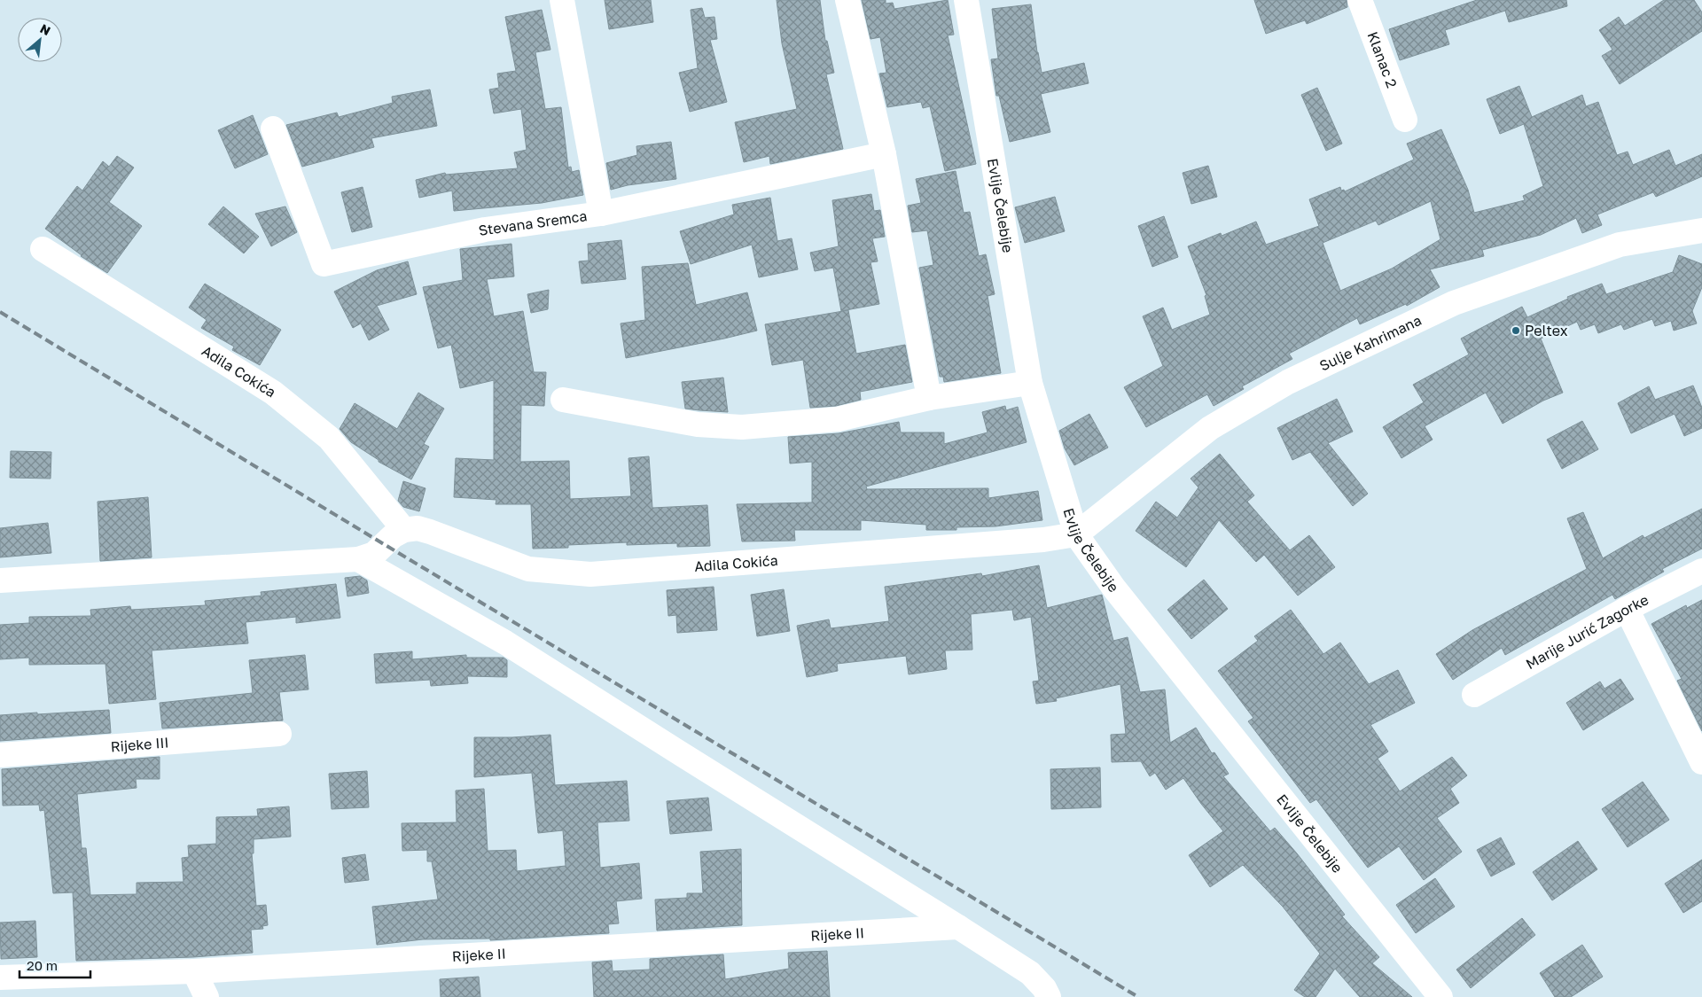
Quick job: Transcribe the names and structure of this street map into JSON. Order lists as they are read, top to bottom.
{
  "streets": {
    "street": [
      "Klanac 2",
      "Evlije Čelebije",
      "Stevana Sremca",
      "Sulje Kahrimana",
      "Adila Cokića",
      "Marije Jurić Zagorke",
      "Rijeke III",
      "Rijeke II"
    ]
  },
  "crossings": [
    ["Evlije Čelebije", "Sulje Kahrimana"],
    ["Evlije Čelebije", "Adila Cokića"],
    ["Sulje Kahrimana", "Adila Cokića"]
  ],
  "places": ["Peltex"],
  "scale_bar": "20 m",
  "north": "top right"
}
